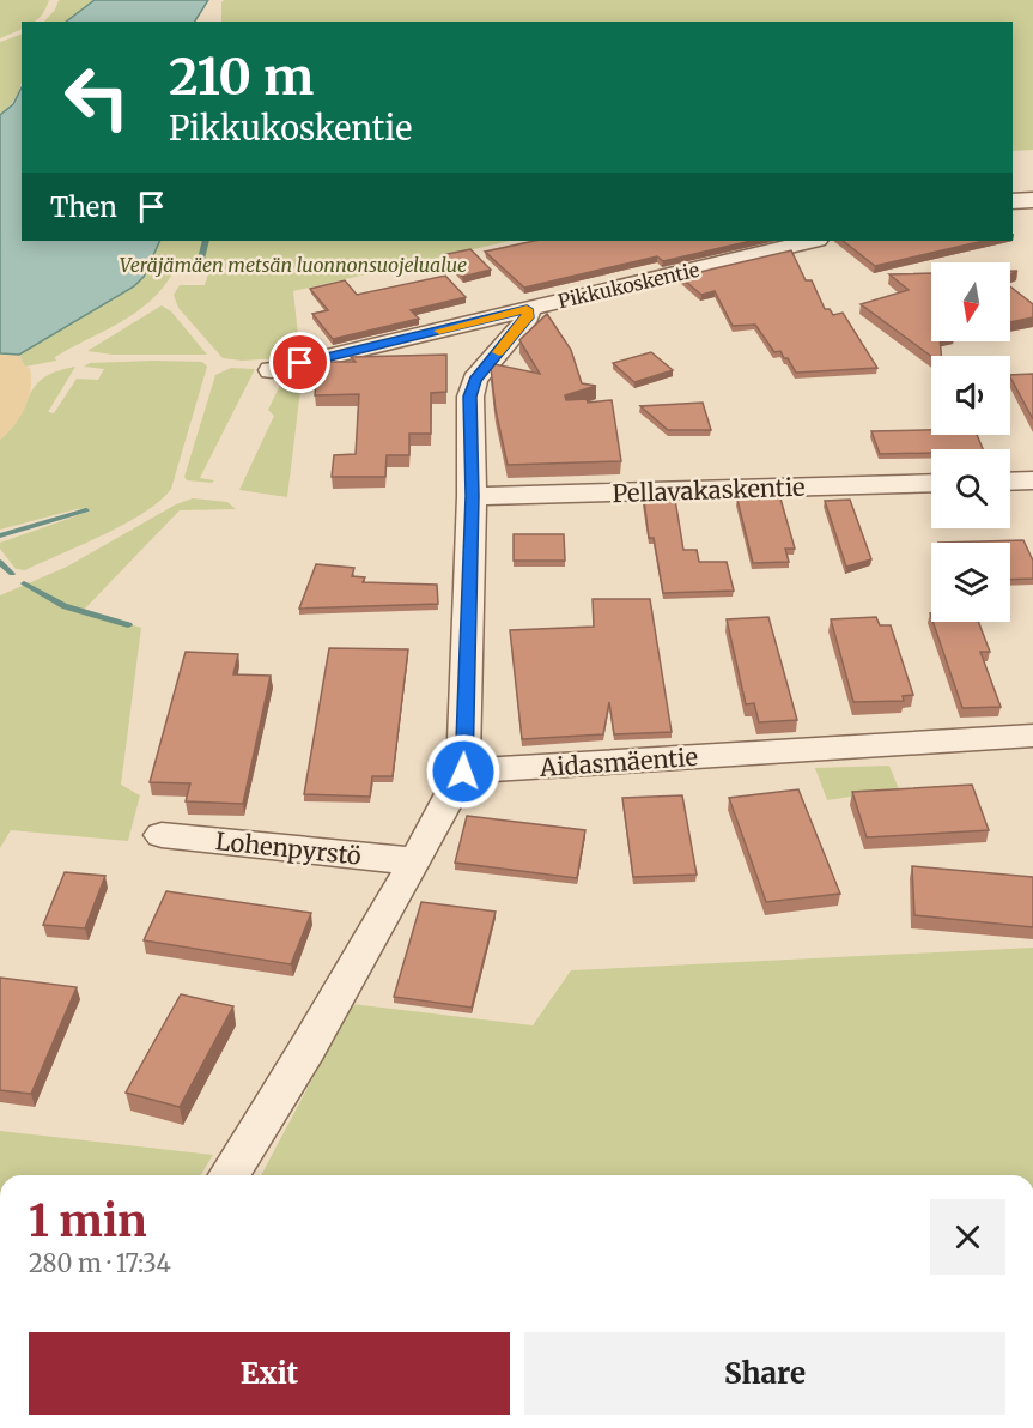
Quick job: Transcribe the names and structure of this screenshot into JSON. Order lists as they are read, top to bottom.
{
  "streets": {
    "street": [
      "Pikkukoskentie",
      "Pellavakaskentie",
      "Aidasmäentie",
      "Lohenpyrstö"
    ]
  },
  "parks": ["Veräjämäen metsän luonnonsuojelualue"],
  "north": "bottom",
  "page": {
    "turn": ["210 m", "Pikkukoskentie"],
    "then": "Then",
    "heading": ["1 min", "280 m · 17:34"],
    "buttons": ["Exit", "Share"]
  }
}
